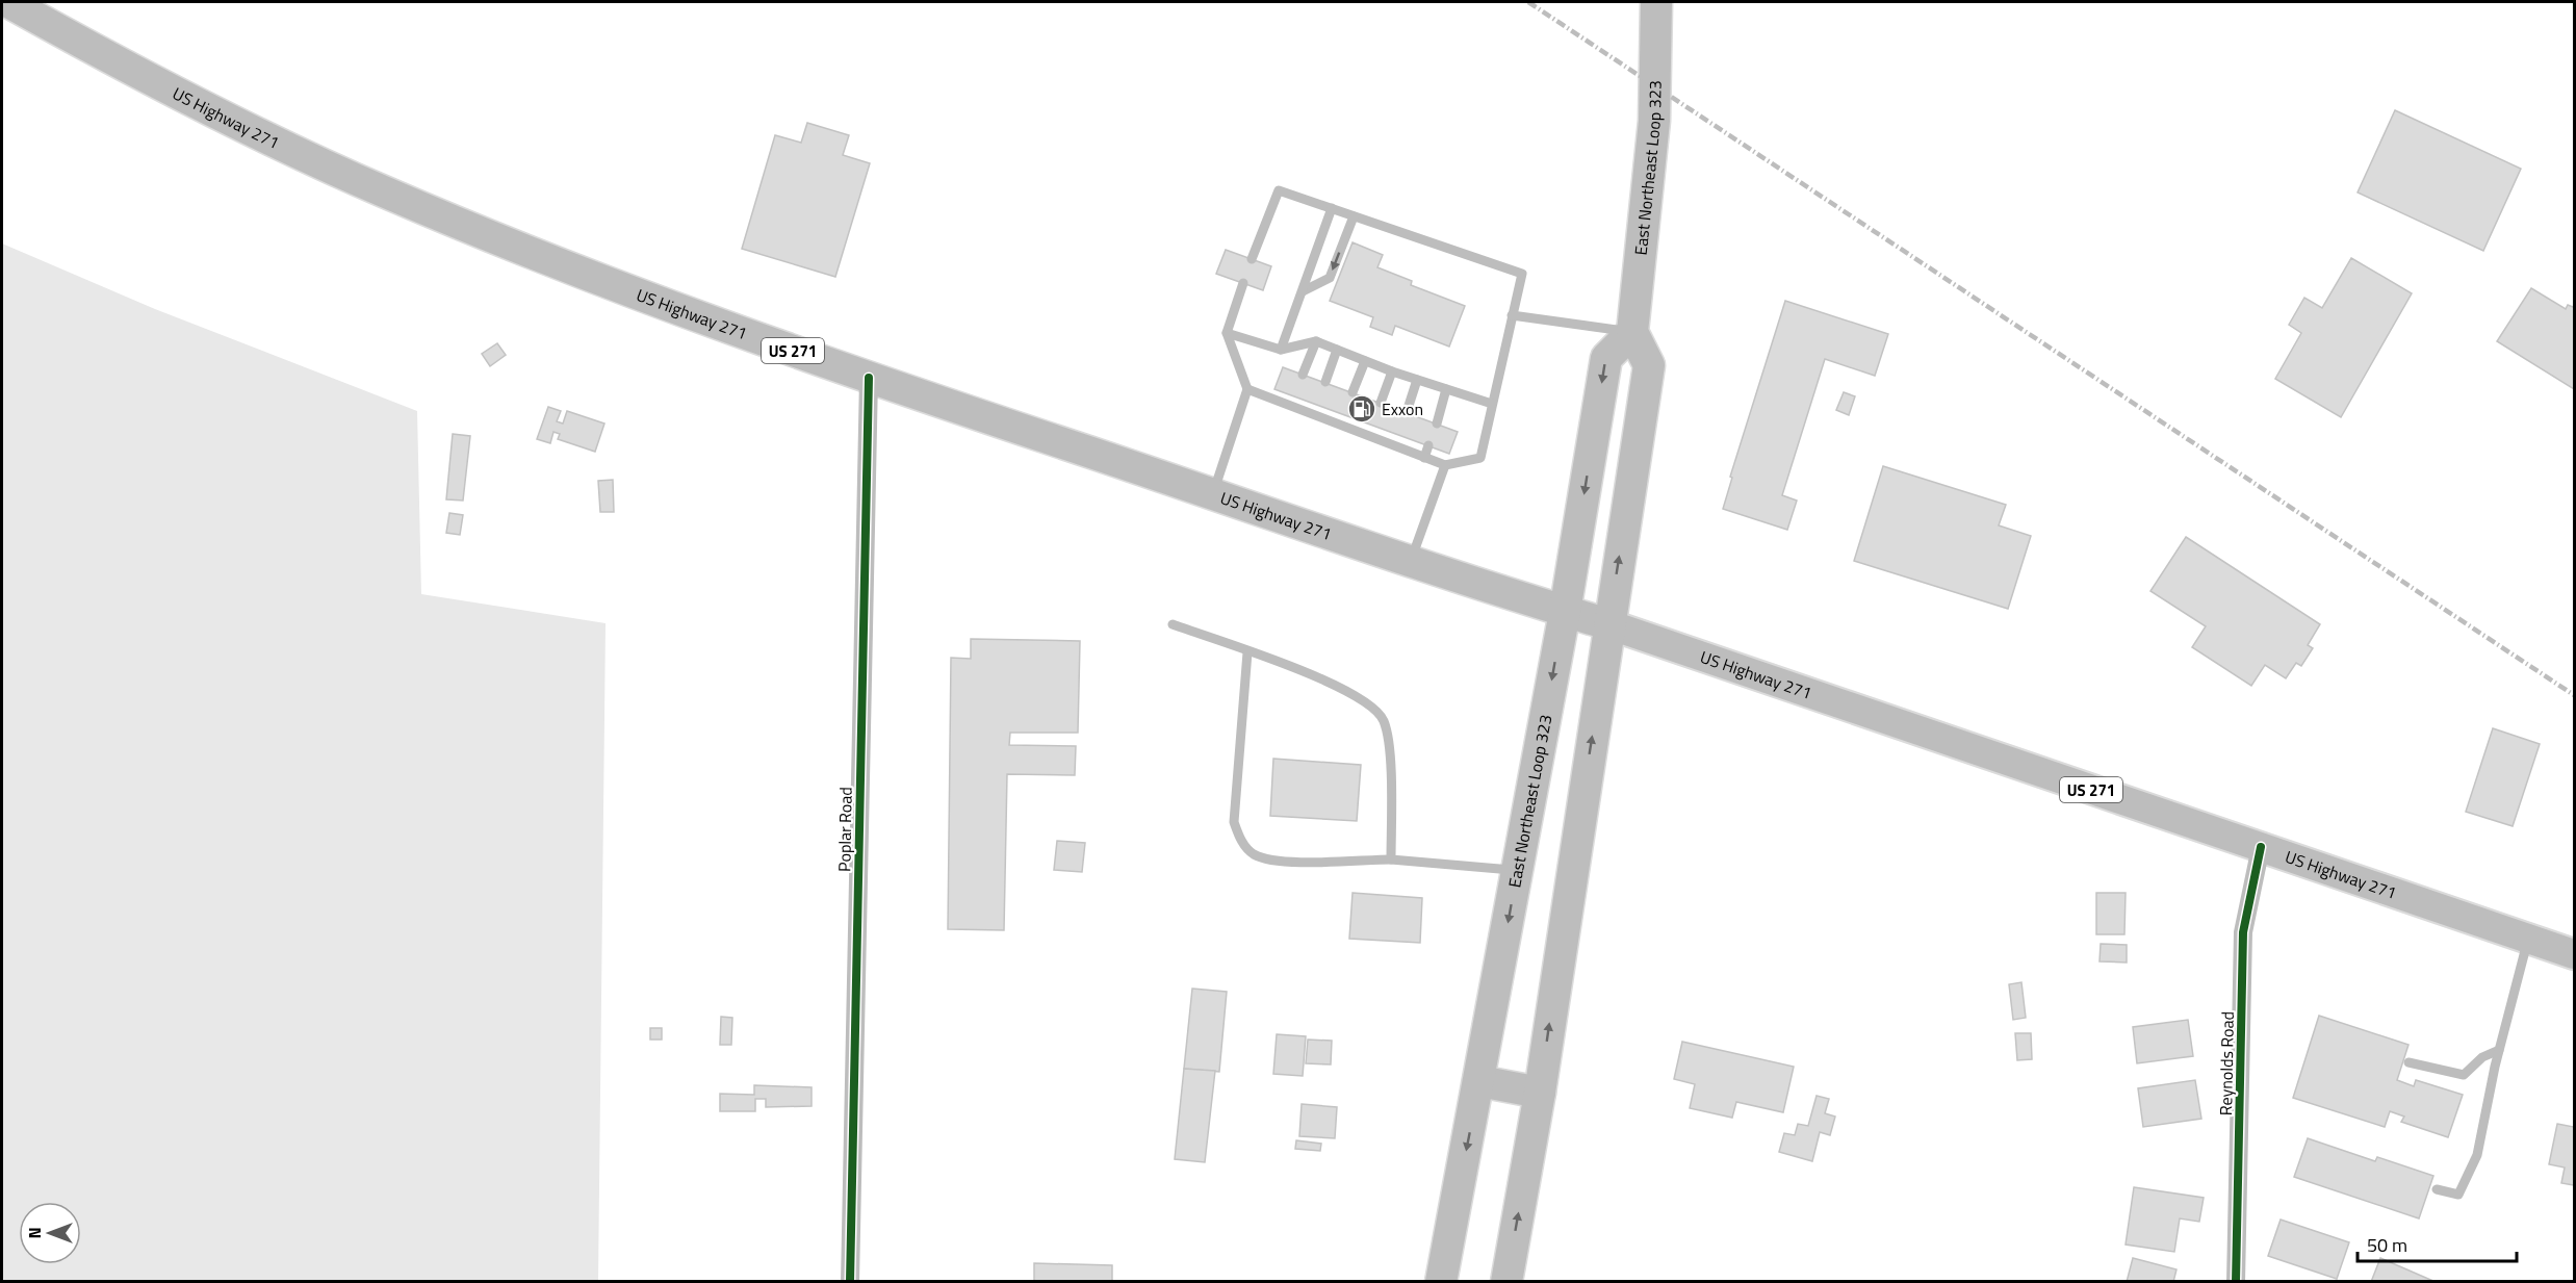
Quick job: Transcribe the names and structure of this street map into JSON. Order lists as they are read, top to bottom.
{
  "streets": {
    "highway": ["US Highway 271", "East Northeast Loop 323", "US 271"],
    "street": ["Poplar Road", "Reynolds Road"]
  },
  "crossings": [
    ["US Highway 271", "East Northeast Loop 323"],
    ["US Highway 271", "Poplar Road"],
    ["US Highway 271", "Reynolds Road"]
  ],
  "places": {
    "fuel station": ["Exxon"]
  },
  "scale_bar": "50 m",
  "north": "left"
}
